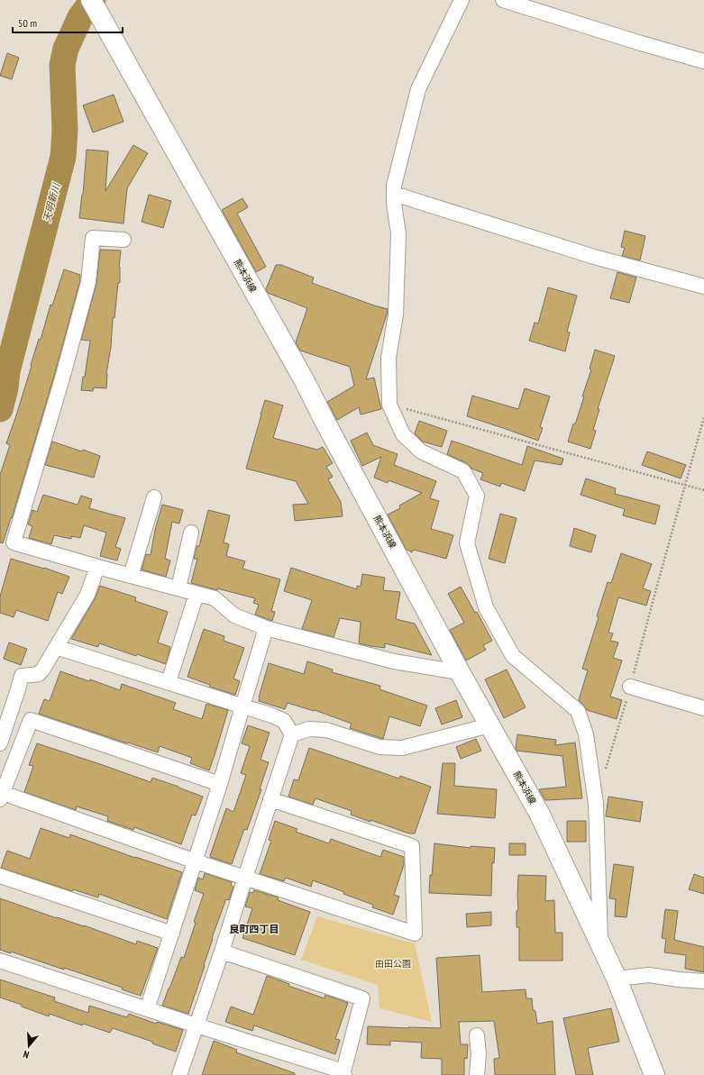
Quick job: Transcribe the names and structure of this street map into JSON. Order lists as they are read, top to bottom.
{
  "streets": {
    "main road": ["熊本浜線"]
  },
  "districts": ["良町四丁目"],
  "water": ["天明新川"],
  "parks": ["由田公園"],
  "scale_bar": "50 m",
  "north": "bottom"
}
